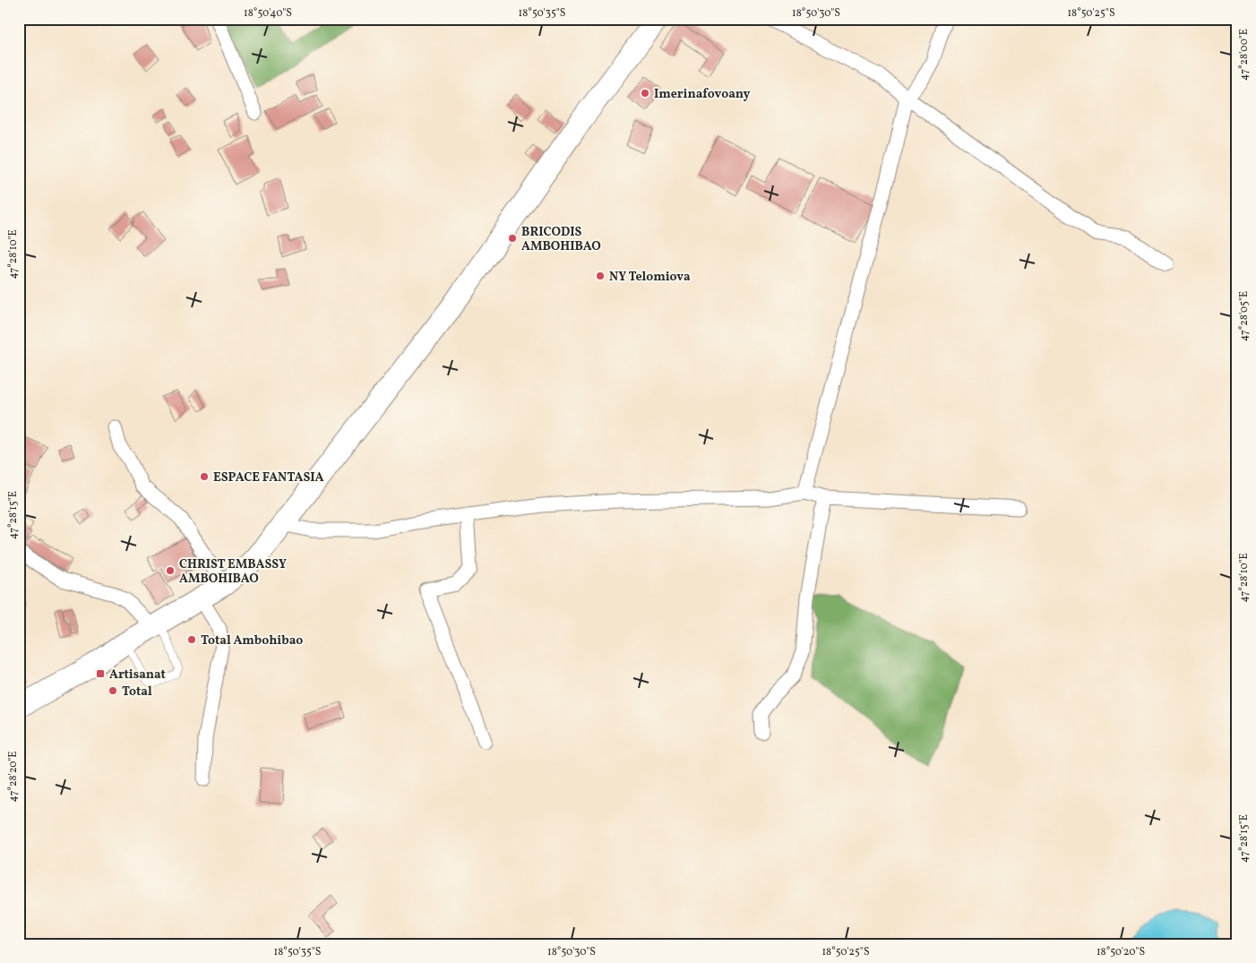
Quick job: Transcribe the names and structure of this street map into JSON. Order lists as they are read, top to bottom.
{
  "places": {
    "other": [
      "Imerinafovoany",
      "BRICODIS AMBOHIBAO",
      "NY Telomiova",
      "ESPACE FANTASIA",
      "CHRIST EMBASSY AMBOHIBAO",
      "Total Ambohibao",
      "Total"
    ],
    "transit": ["Artisanat"]
  },
  "coordinates": [
    "18°50'40\"S",
    "18°50'35\"S",
    "18°50'30\"S",
    "18°50'25\"S",
    "47°28'00\"E",
    "47°28'10\"E",
    "47°28'05\"E",
    "47°28'15\"E",
    "47°28'20\"E",
    "18°50'20\"S"
  ]
}
